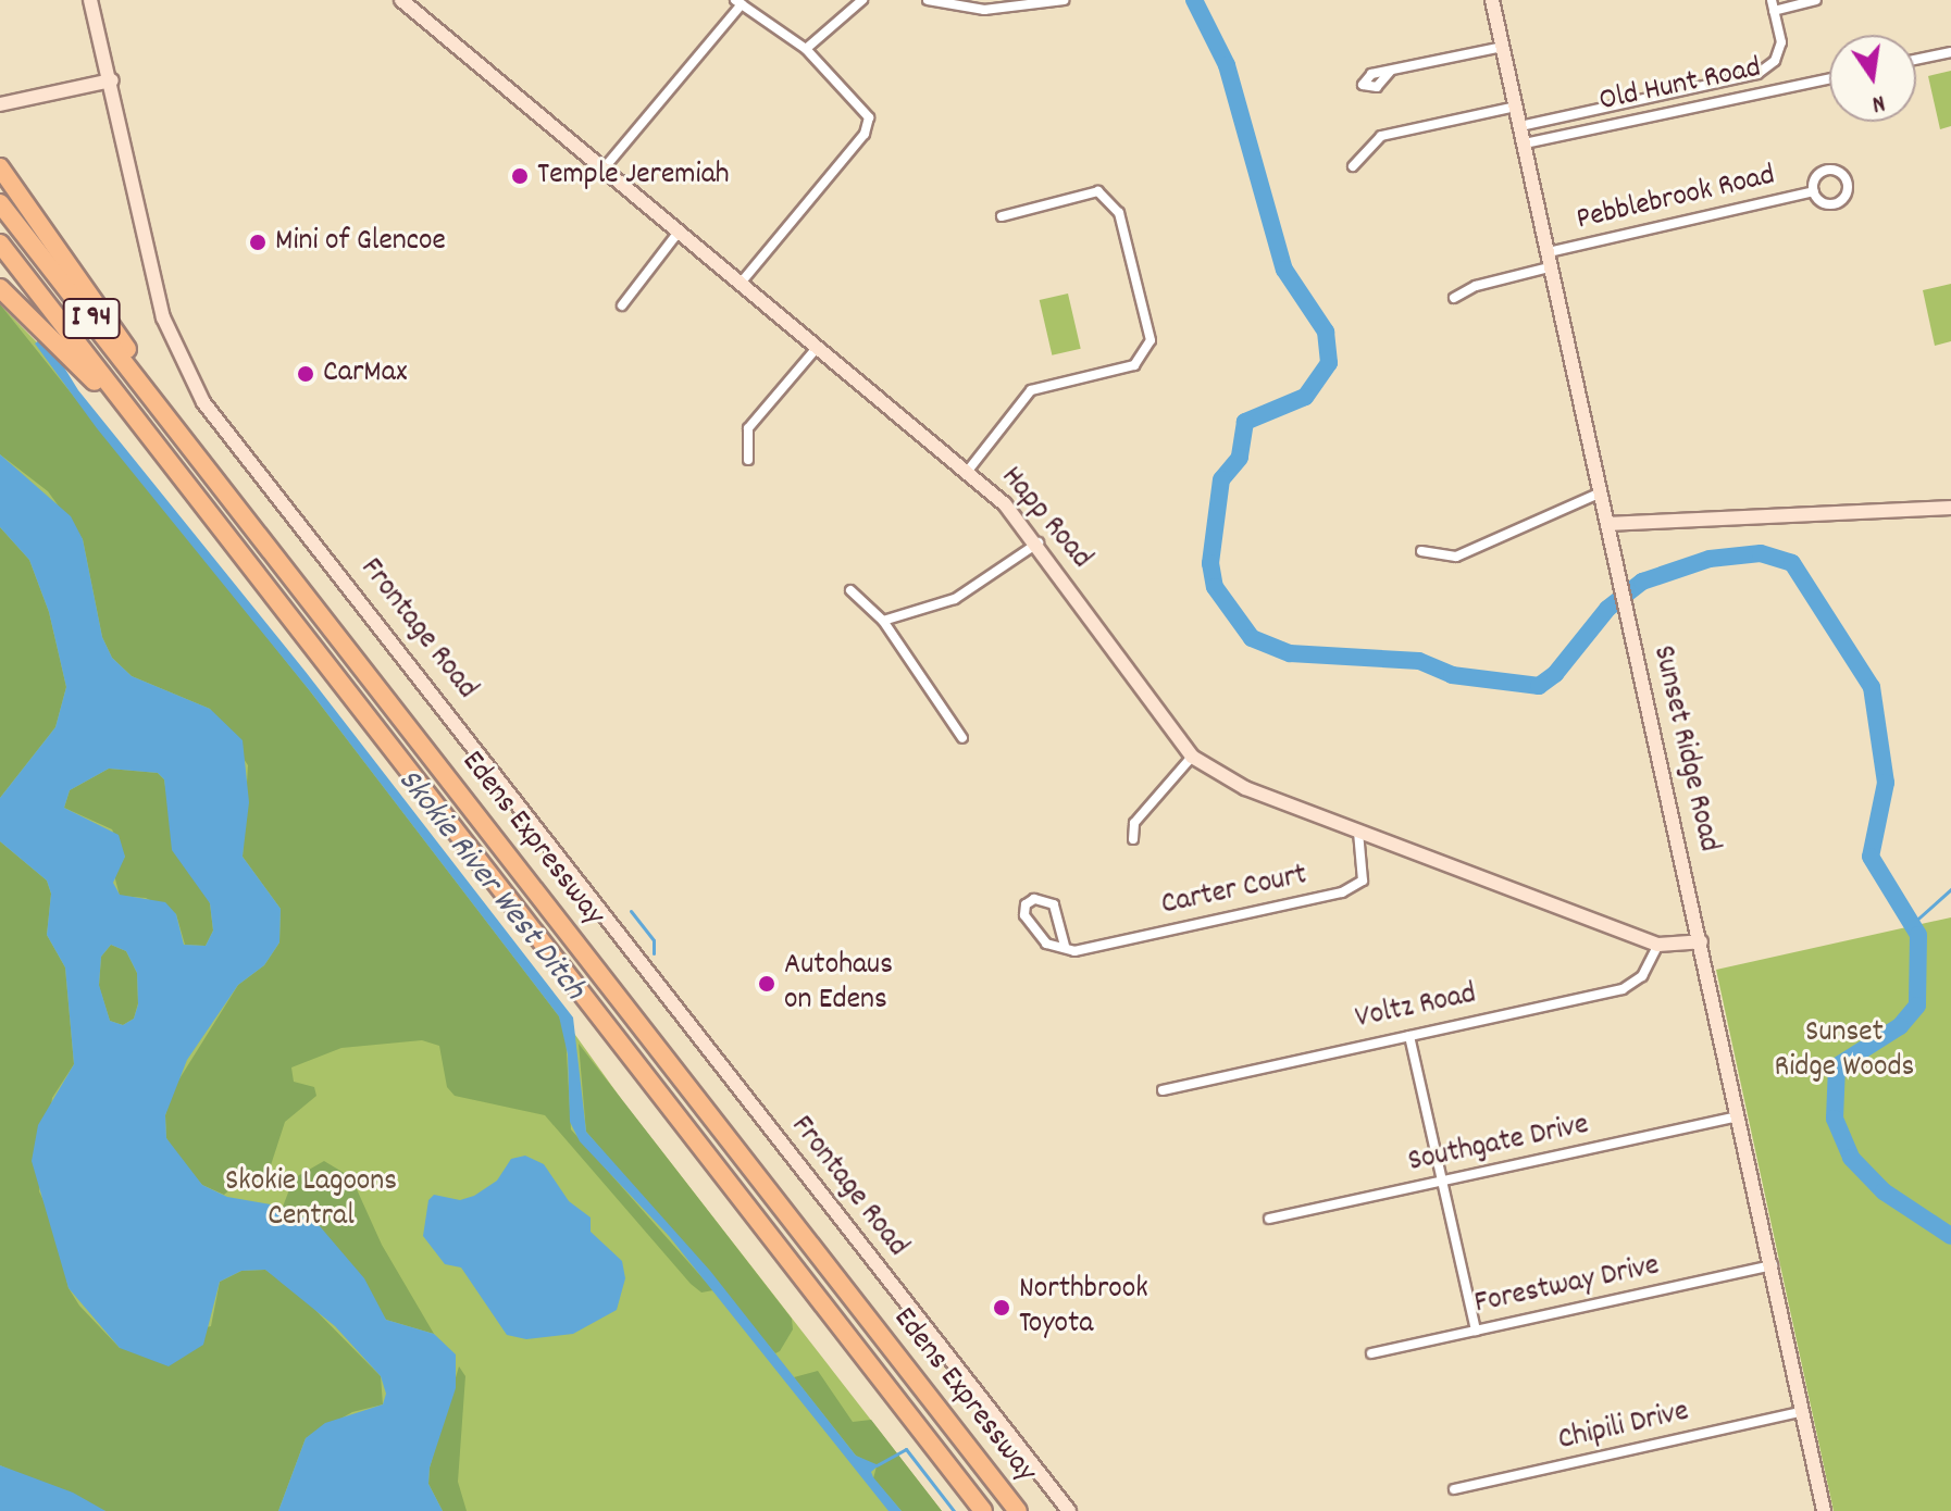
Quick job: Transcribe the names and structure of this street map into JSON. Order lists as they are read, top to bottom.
{
  "streets": {
    "highway": ["I 94", "Edens Expressway"],
    "street": [
      "Old Hunt Road",
      "Pebblebrook Road",
      "Happ Road",
      "Frontage Road",
      "Sunset Ridge Road",
      "Carter Court",
      "Voltz Road",
      "Southgate Drive",
      "Forestway Drive",
      "Chipili Drive"
    ]
  },
  "crossings": [
    ["Old Hunt Road", "Sunset Ridge Road"],
    ["Pebblebrook Road", "Sunset Ridge Road"],
    ["Happ Road", "Sunset Ridge Road"],
    ["Happ Road", "Carter Court"],
    ["Happ Road", "Voltz Road"],
    ["Sunset Ridge Road", "Southgate Drive"],
    ["Sunset Ridge Road", "Forestway Drive"],
    ["Sunset Ridge Road", "Chipili Drive"]
  ],
  "water": ["Skokie River West Ditch"],
  "parks": ["Sunset Ridge Woods", "Skokie Lagoons Central"],
  "places": [
    "Temple Jeremiah",
    "Mini of Glencoe",
    "CarMax",
    "Autohaus on Edens",
    "Northbrook Toyota"
  ],
  "north": "bottom"
}
